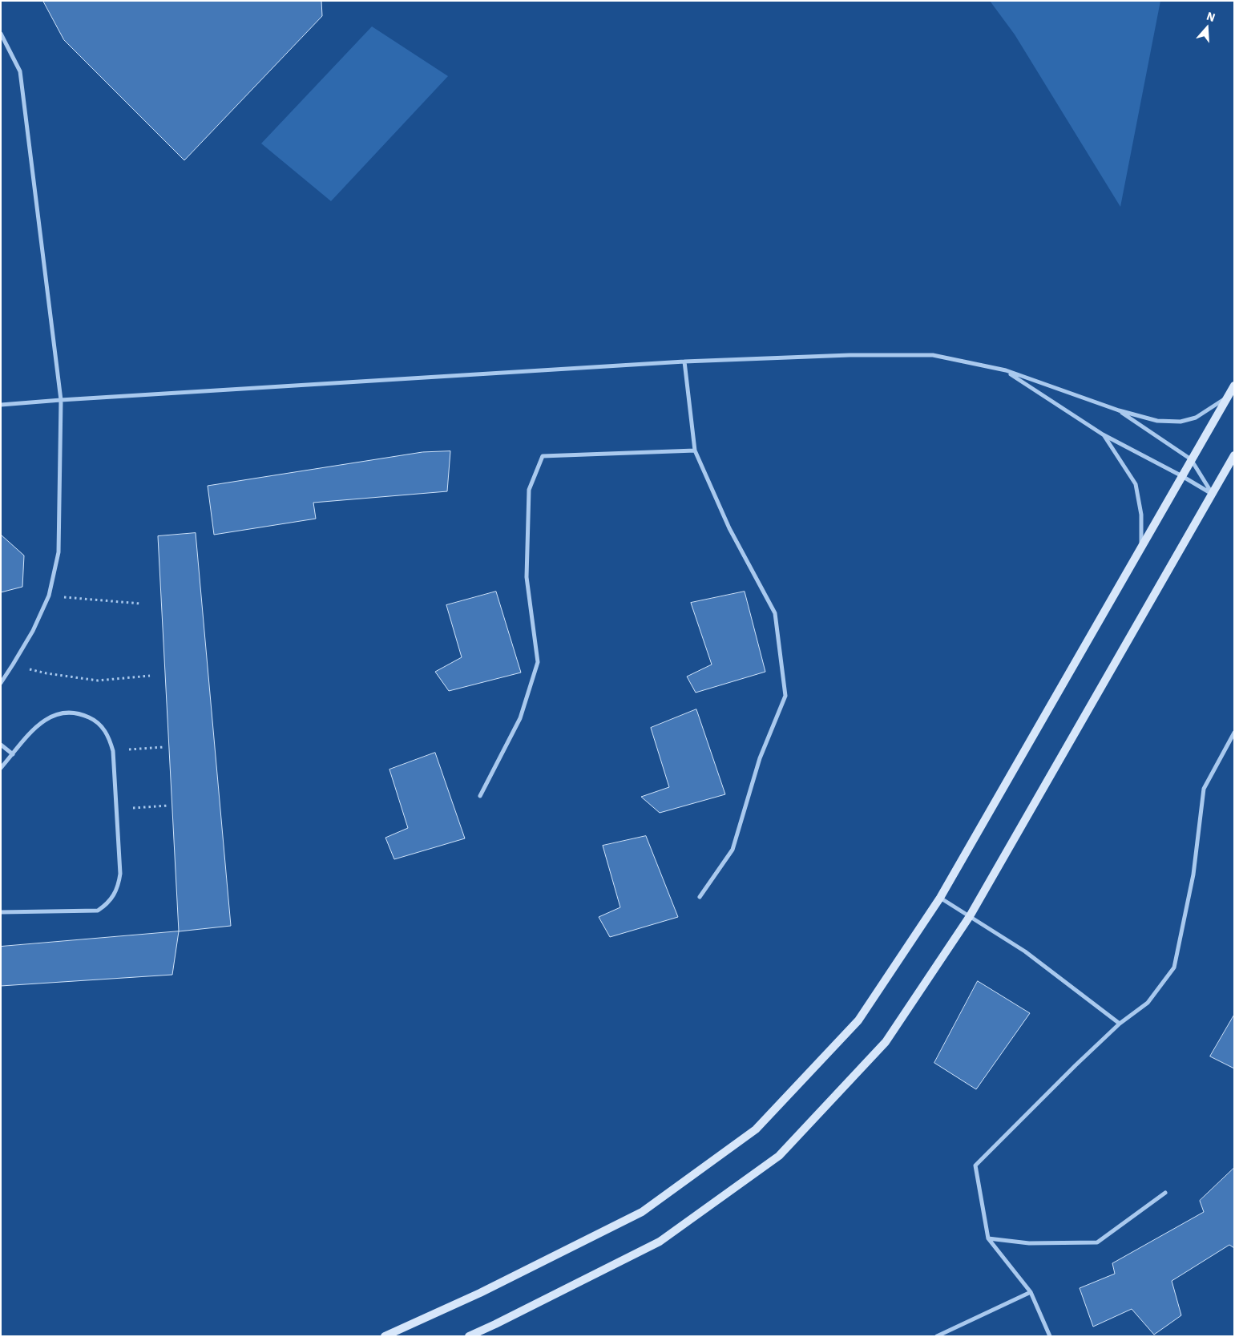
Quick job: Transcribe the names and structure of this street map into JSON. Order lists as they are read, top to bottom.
{
  "north": "top"
}
